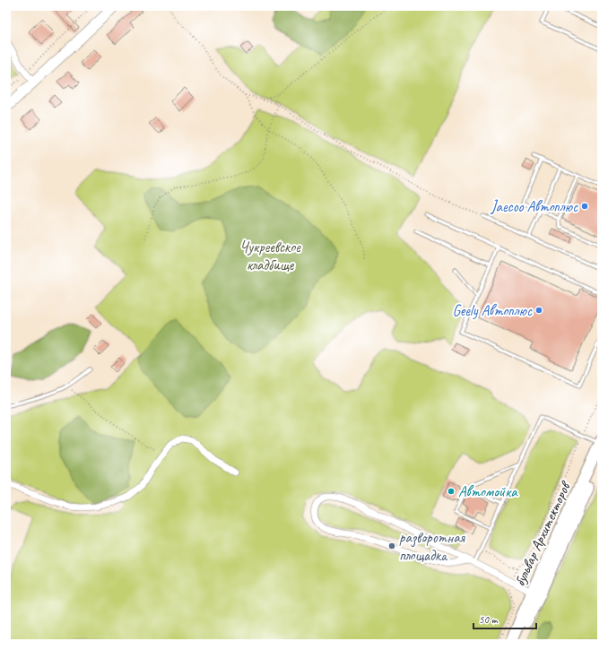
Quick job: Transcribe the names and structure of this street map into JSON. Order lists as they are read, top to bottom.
{
  "streets": {
    "main road": ["бульвар Архитекторов"]
  },
  "parks": ["Чукреевское кладбище"],
  "places": [
    "Jaecoo Автоплюс",
    "Geely Автоплюс",
    "Автомойка",
    "разворотная площадка"
  ],
  "scale_bar": "50 m"
}
